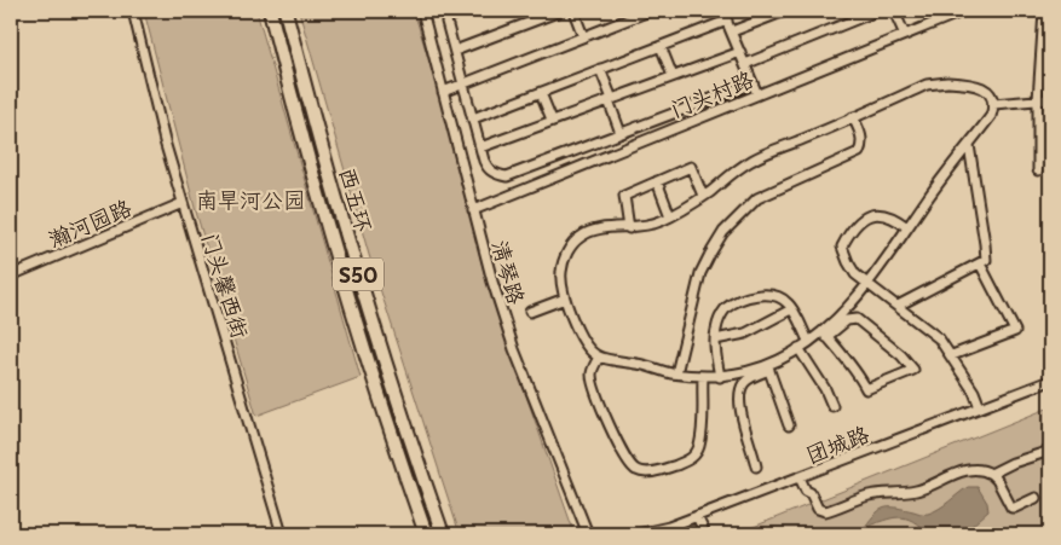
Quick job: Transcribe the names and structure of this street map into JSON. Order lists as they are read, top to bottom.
{
  "streets": {
    "highway": ["西五环", "S50"],
    "street": [
      "门头村路",
      "瀚河园路",
      "清琴路",
      "门头馨西街",
      "团城路"
    ]
  },
  "crossings": [
    ["门头村路", "清琴路"],
    ["瀚河园路", "门头馨西街"]
  ],
  "parks": ["南旱河公园"]
}
